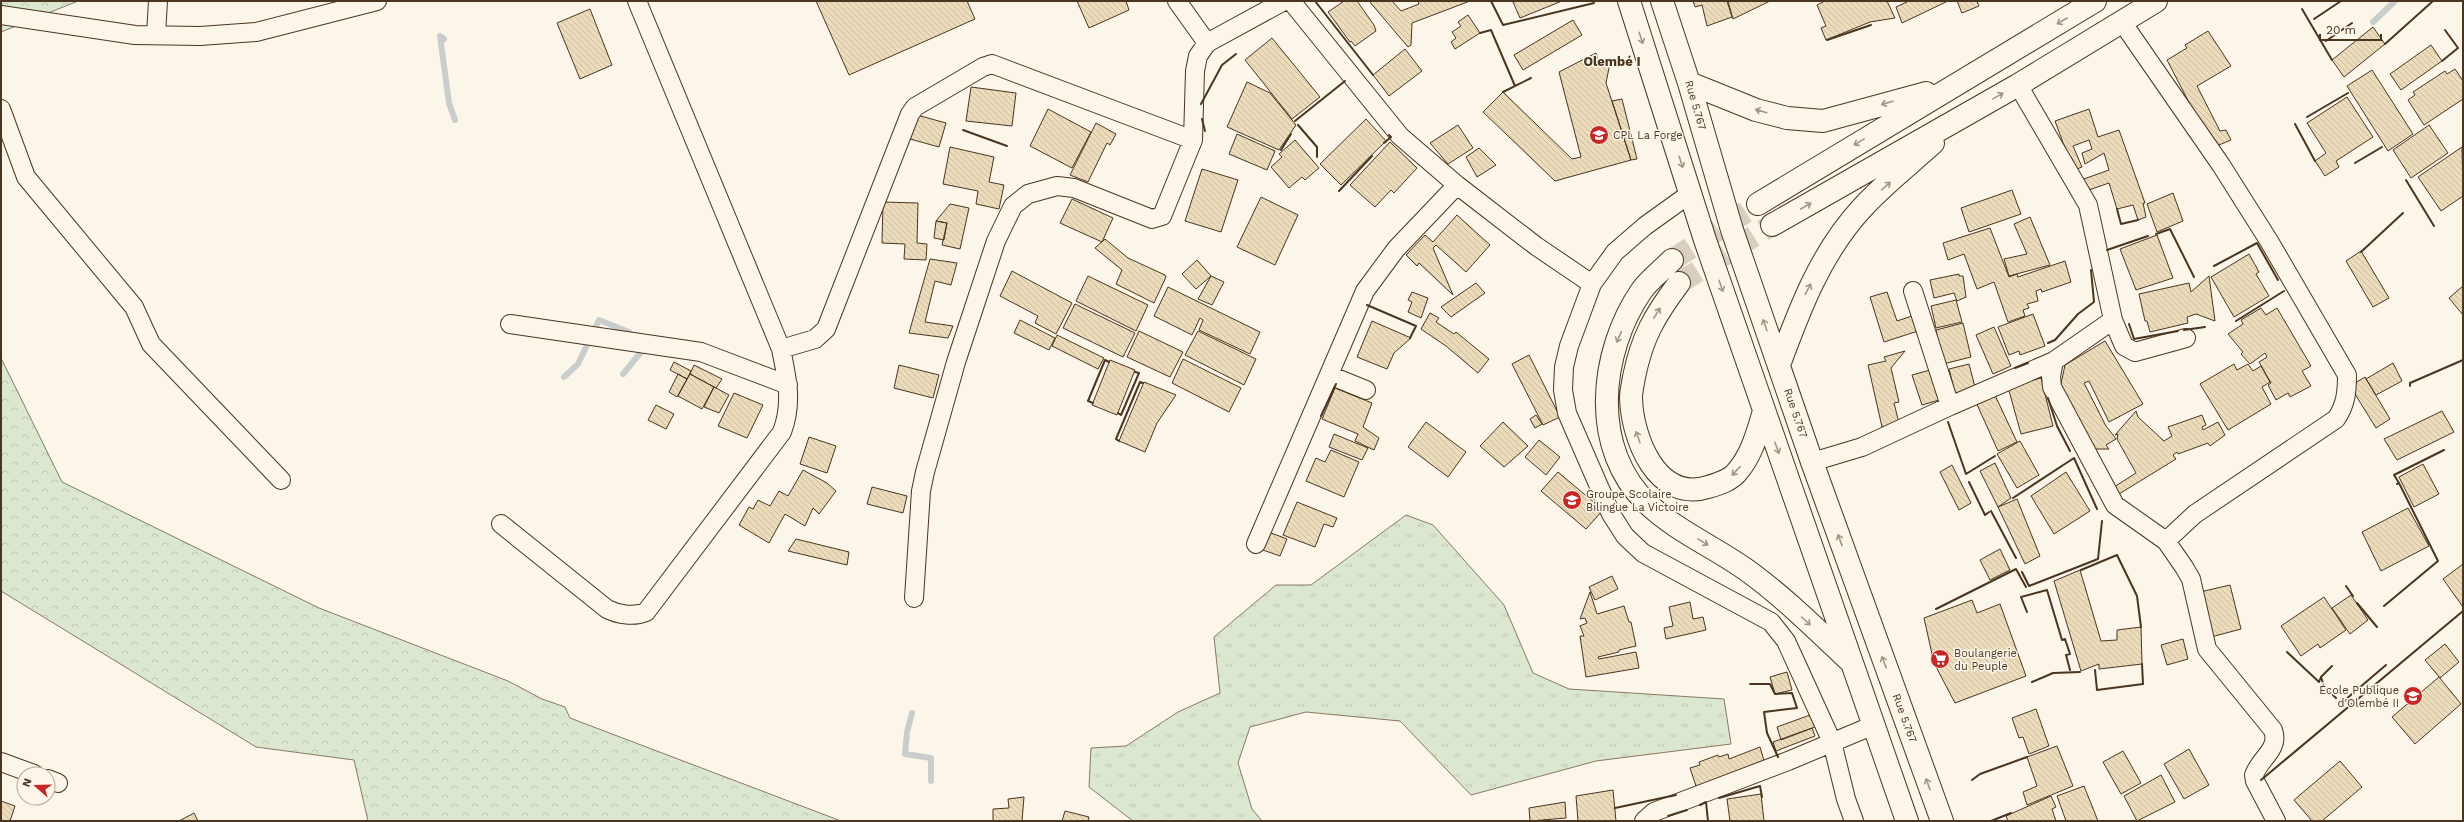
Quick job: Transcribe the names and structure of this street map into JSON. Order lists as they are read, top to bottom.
{
  "streets": {
    "highway": ["Rue 5.767"]
  },
  "districts": ["Olembé I"],
  "places": {
    "school or university": ["CPL La Forge", "Groupe Scolaire Bilingue La Victoire", "École Publique d'Olembé II"],
    "supermarket": ["Boulangerie du Peuple"]
  },
  "scale_bar": "20 m",
  "north": "left"
}
